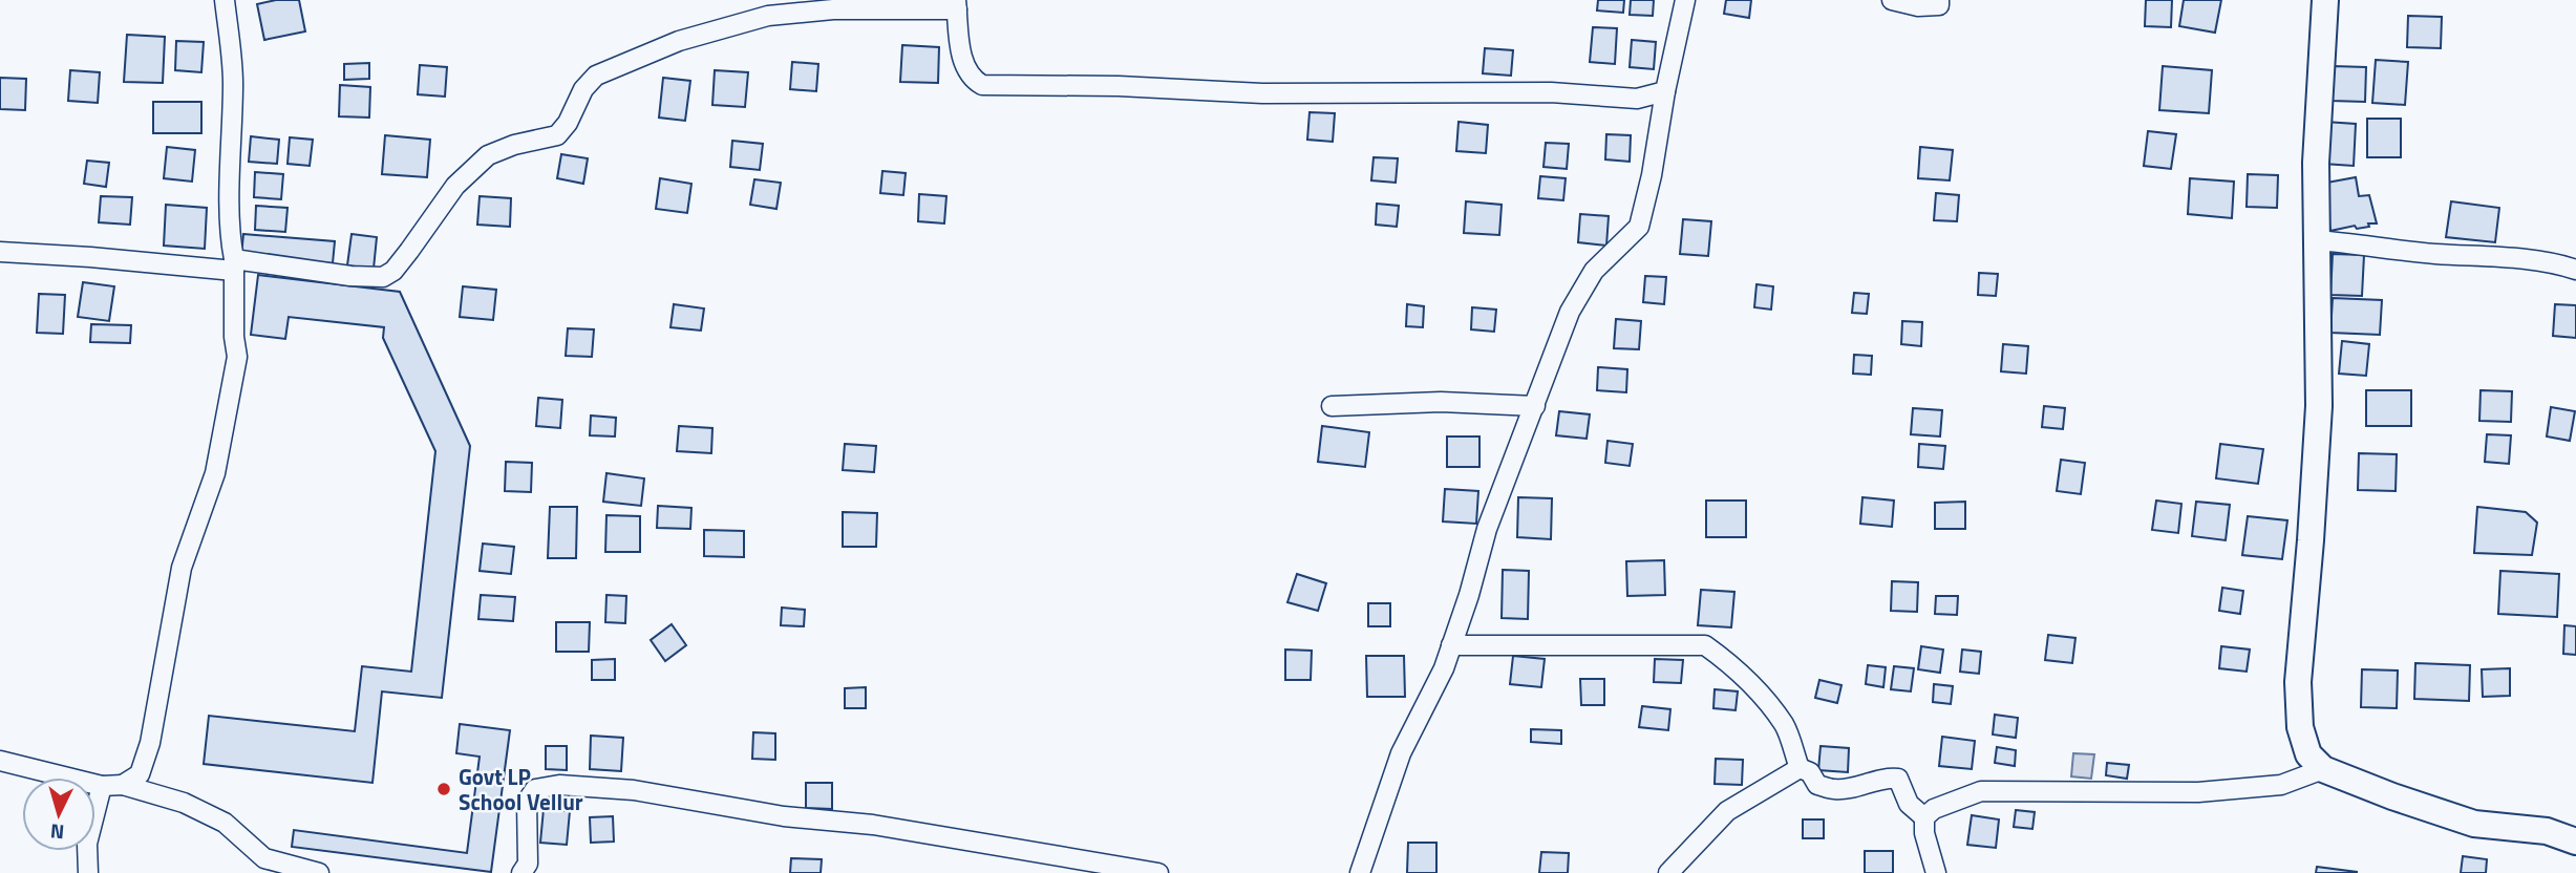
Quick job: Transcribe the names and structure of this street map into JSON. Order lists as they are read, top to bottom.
{
  "places": ["Govt LP School Vellur"],
  "north": "bottom"
}
